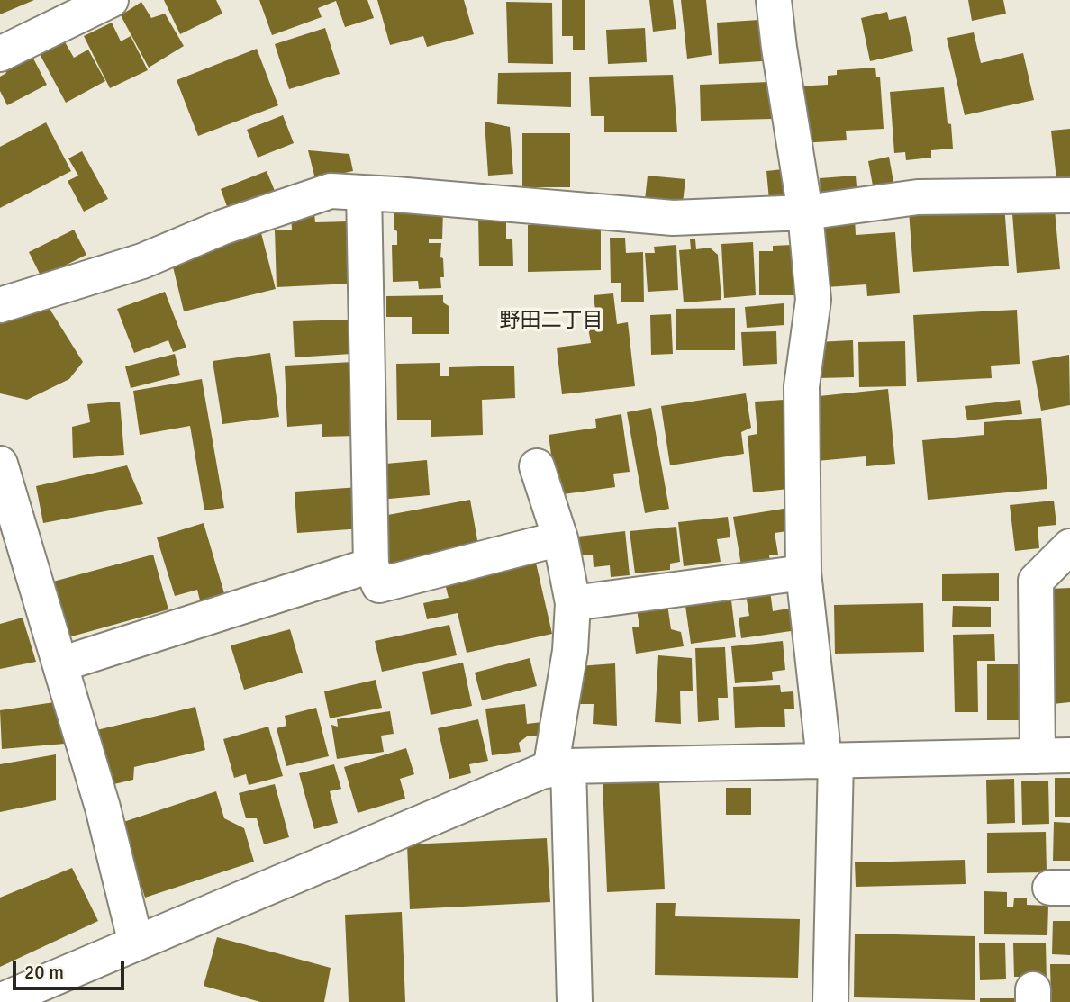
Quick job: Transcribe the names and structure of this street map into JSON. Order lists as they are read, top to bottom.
{
  "districts": ["野田二丁目"],
  "scale_bar": "20 m"
}
